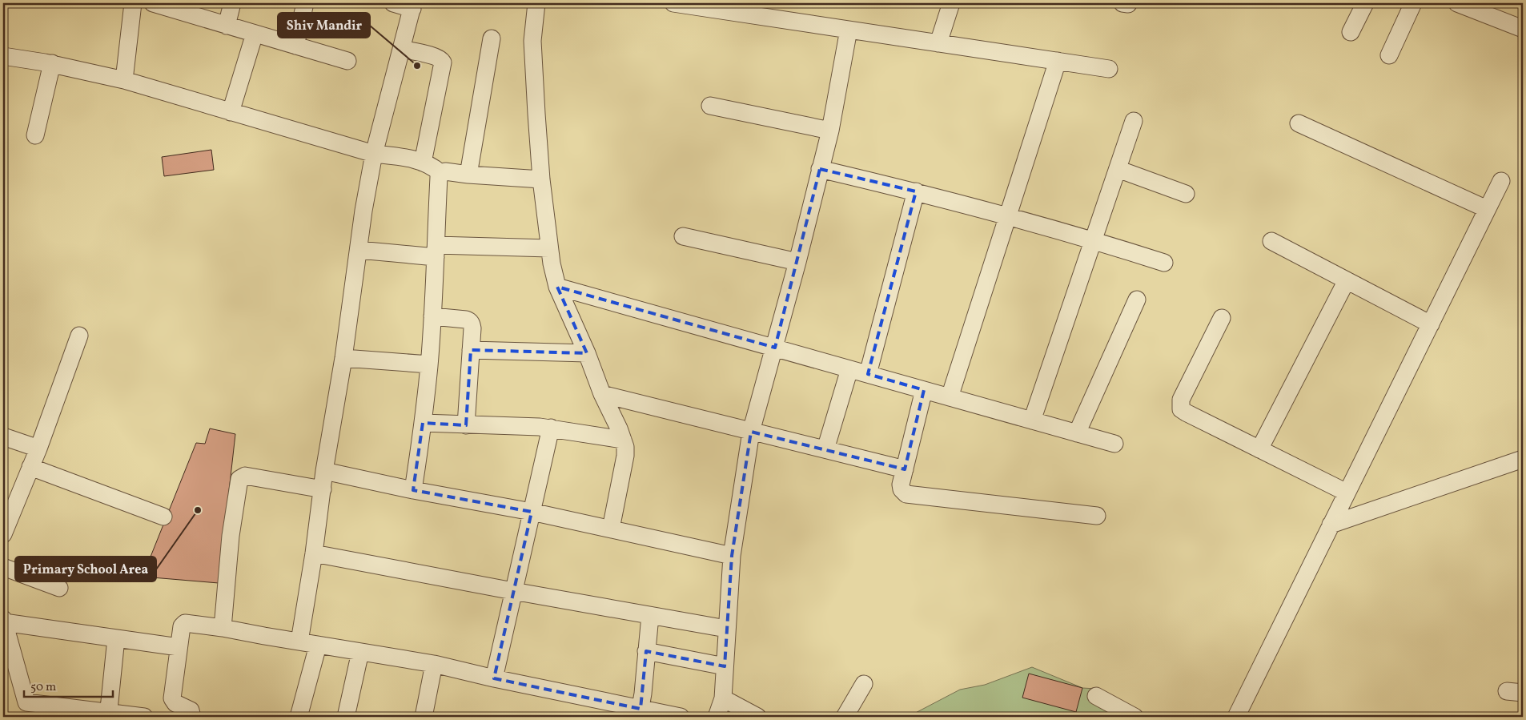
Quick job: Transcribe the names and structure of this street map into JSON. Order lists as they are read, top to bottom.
{
  "places": ["Shiv Mandir", "Primary School Area"],
  "scale_bar": "50 m"
}
